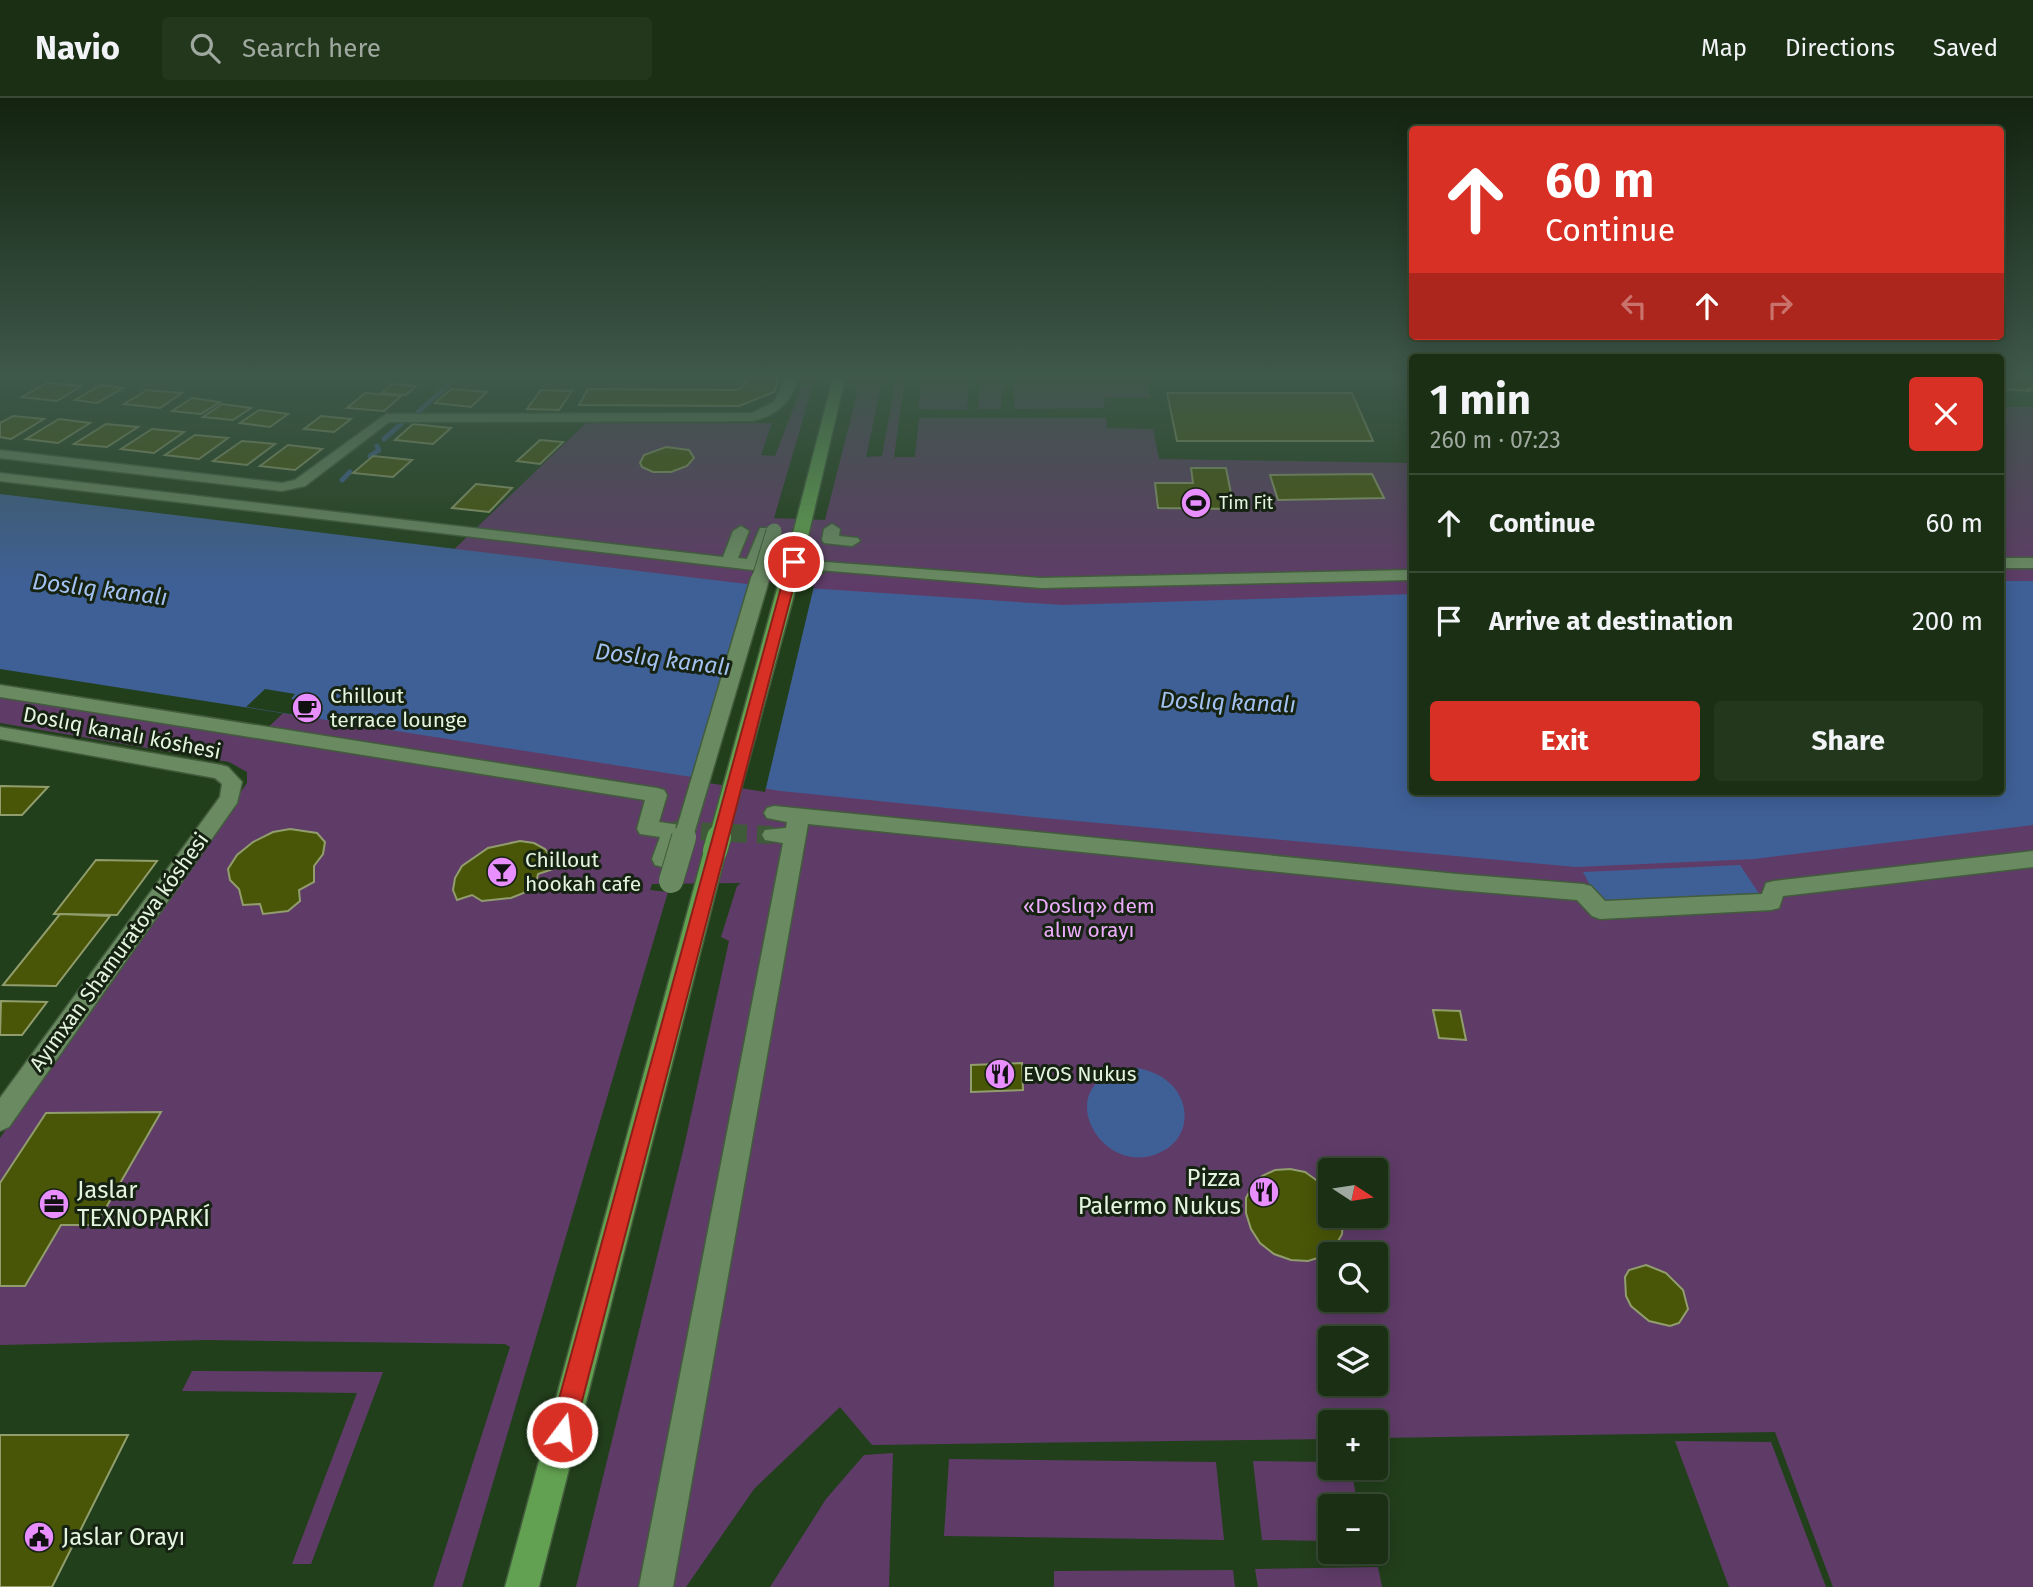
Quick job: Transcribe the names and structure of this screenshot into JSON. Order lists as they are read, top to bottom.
{
  "streets": {
    "street": ["Doslıq kanalı kóshesi", "Ayımxan Shamuratova kóshesi"]
  },
  "crossings": [
    ["Doslıq kanalı kóshesi", "Ayımxan Shamuratova kóshesi"]
  ],
  "water": ["Doslıq kanalı"],
  "parks": ["«Doslıq» dem alıw orayı"],
  "places": {
    "sports": ["Tim Fit"],
    "cafe": ["Chillout terrace lounge"],
    "bar": ["Chillout hookah cafe"],
    "restaurant": ["EVOS Nukus", "Pizza Palermo Nukus"],
    "office": ["Jaslar TEXNOPARKÍ"],
    "public building": ["Jaslar Orayı"]
  },
  "north": "right",
  "page": {
    "header": "Navio",
    "search": "Search here",
    "nav": ["Map", "Directions", "Saved"],
    "turn": ["60 m", "Continue"],
    "heading": ["1 min", "260 m · 07:23"],
    "list": [
      {
        "name": "Continue",
        "value": "60 m"
      },
      {
        "name": "Arrive at destination",
        "value": "200 m"
      }
    ],
    "buttons": ["Exit", "Share"],
    "map_buttons": ["+", "−"]
  }
}
